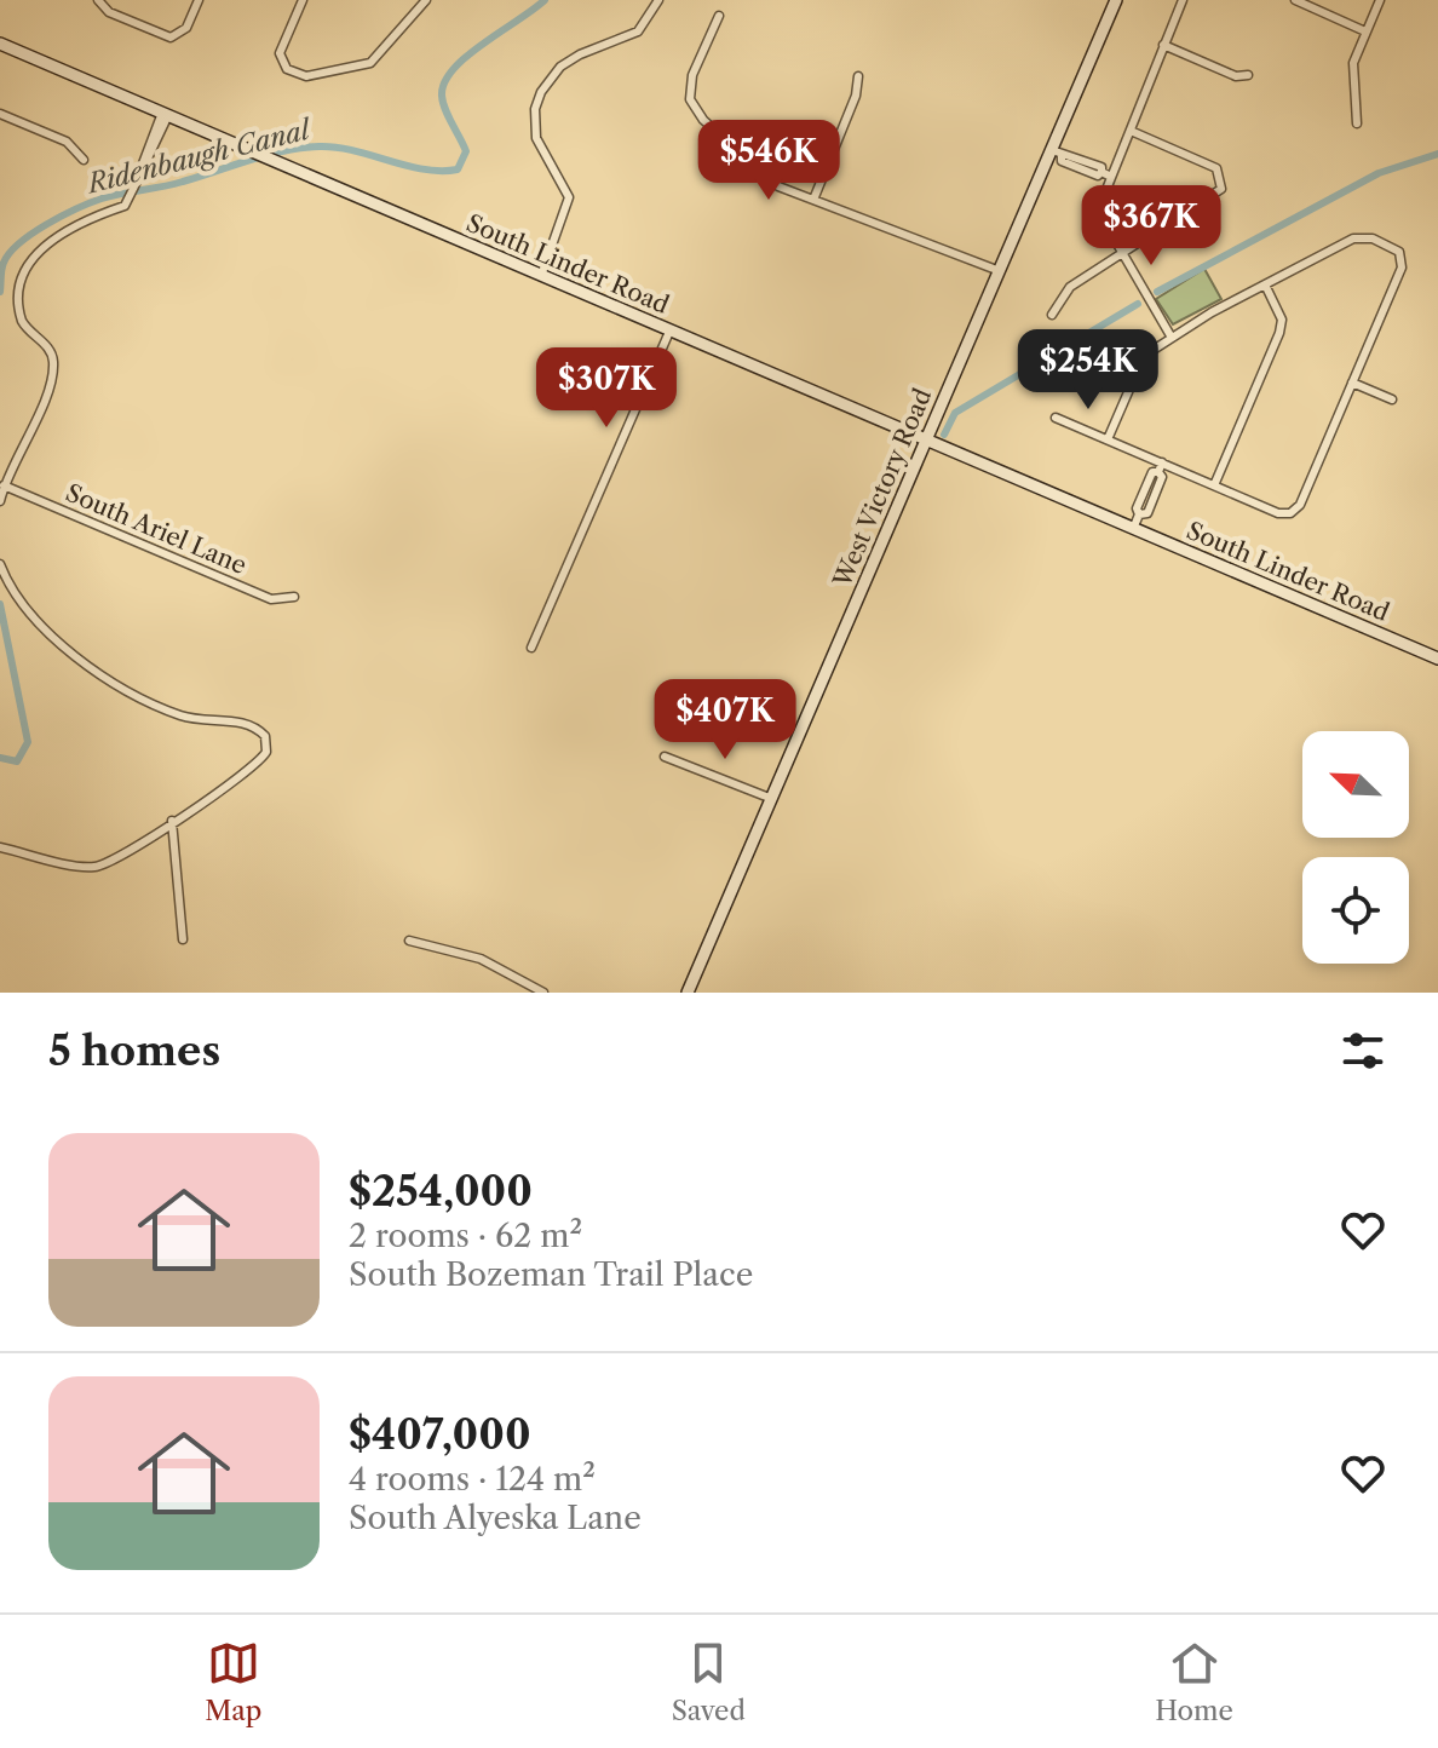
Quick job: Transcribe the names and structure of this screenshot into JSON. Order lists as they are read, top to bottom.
{
  "streets": {
    "street": ["South Linder Road", "West Victory Road", "South Ariel Lane"]
  },
  "crossings": [
    ["South Linder Road", "West Victory Road"]
  ],
  "water": ["Ridenbaugh Canal"],
  "north": "top left",
  "page": {
    "price": [
      "$546K",
      "$367K",
      "$254K",
      "$307K",
      "$407K"
    ],
    "heading": "5 homes",
    "list": [
      {
        "name": "$254,000",
        "note": "2 rooms · 62 m² · South Bozeman Trail Place"
      },
      {
        "name": "$407,000",
        "note": "4 rooms · 124 m² · South Alyeska Lane"
      }
    ],
    "tabs": ["Map", "Saved", "Home"]
  }
}
